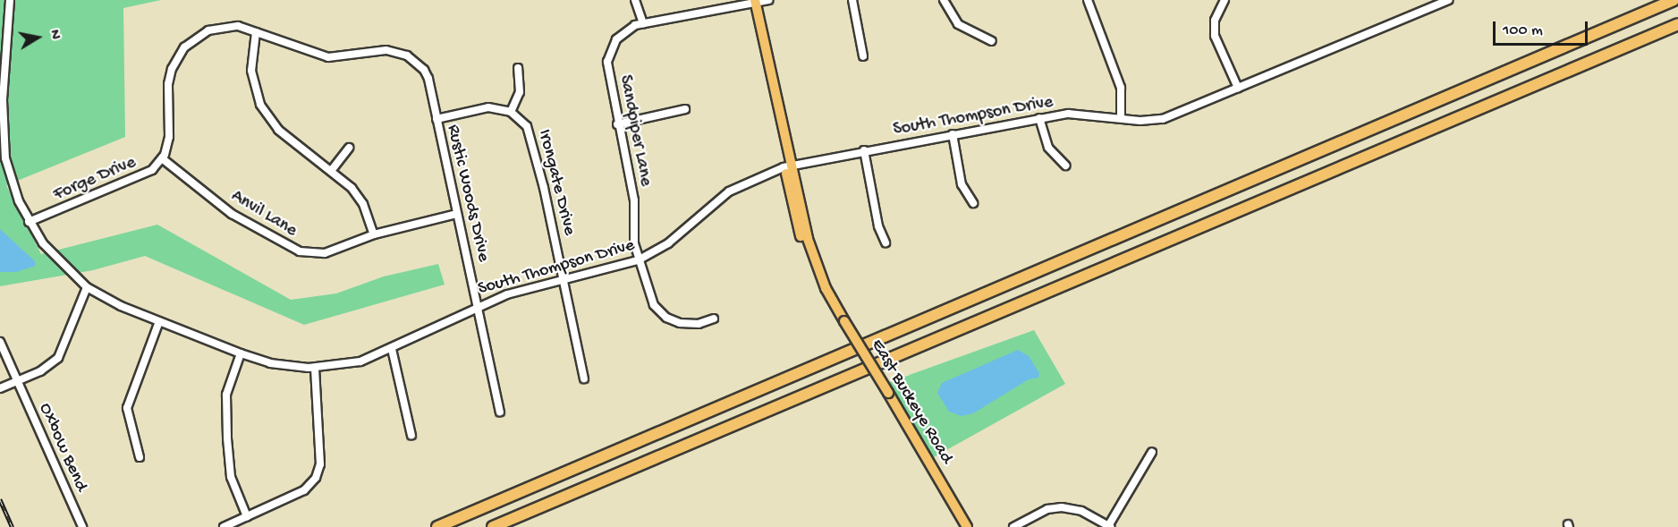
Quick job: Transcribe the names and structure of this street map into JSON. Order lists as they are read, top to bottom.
{
  "streets": {
    "main road": ["East Buckeye Road"],
    "street": [
      "South Thompson Drive",
      "Sandpiper Lane",
      "Forge Drive",
      "Irongate Drive",
      "Rustic Woods Drive",
      "Anvil Lane",
      "Oxbow Bend"
    ]
  },
  "crossings": [
    ["South Thompson Drive", "Sandpiper Lane"],
    ["South Thompson Drive", "Forge Drive"],
    ["South Thompson Drive", "Irongate Drive"],
    ["South Thompson Drive", "Rustic Woods Drive"],
    ["South Thompson Drive", "East Buckeye Road"],
    ["Sandpiper Lane", "East Buckeye Road"],
    ["Forge Drive", "Rustic Woods Drive"],
    ["Forge Drive", "Anvil Lane"],
    ["Rustic Woods Drive", "Anvil Lane"]
  ],
  "scale_bar": "100 m",
  "north": "right"
}
